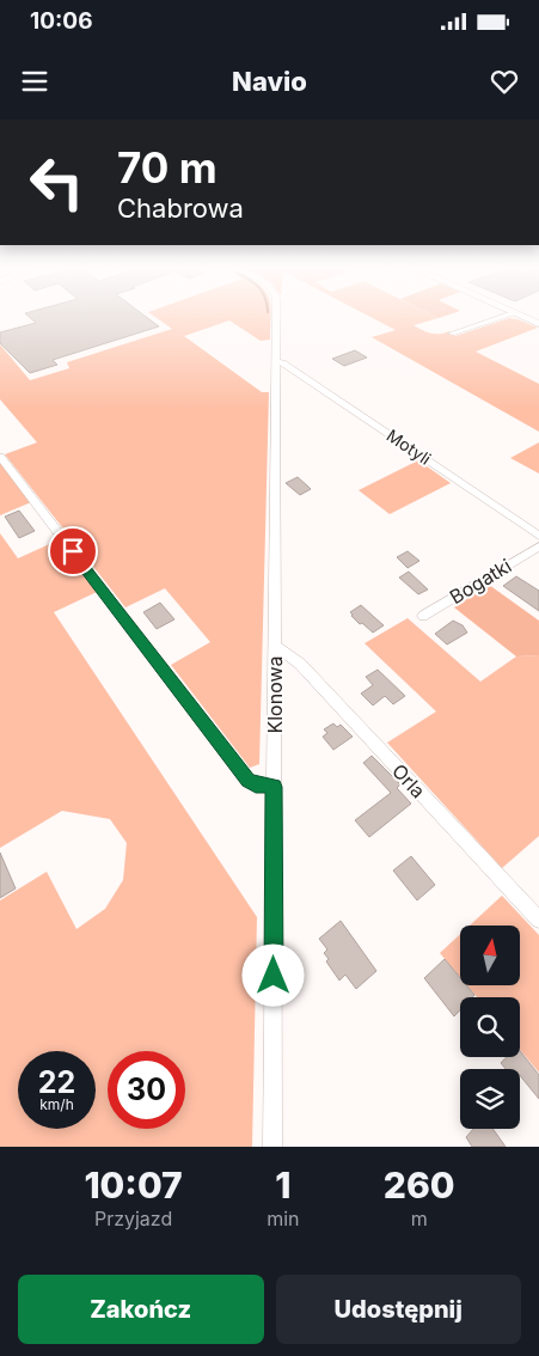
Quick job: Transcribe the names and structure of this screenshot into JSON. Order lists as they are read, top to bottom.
{
  "streets": {
    "street": [
      "Motyli",
      "Bogatki",
      "Klonowa",
      "Orla"
    ]
  },
  "crossings": [
    ["Motyli", "Klonowa"],
    ["Klonowa", "Orla"]
  ],
  "north": "top",
  "page": {
    "status": "10:06",
    "header": "Navio",
    "turn": ["70 m", "Chabrowa"],
    "speed": "22 km/h",
    "limit": "30",
    "eta": [
      "10:07",
      "Przyjazd",
      "1",
      "min",
      "260",
      "m"
    ],
    "buttons": ["Zakończ", "Udostępnij"]
  }
}
